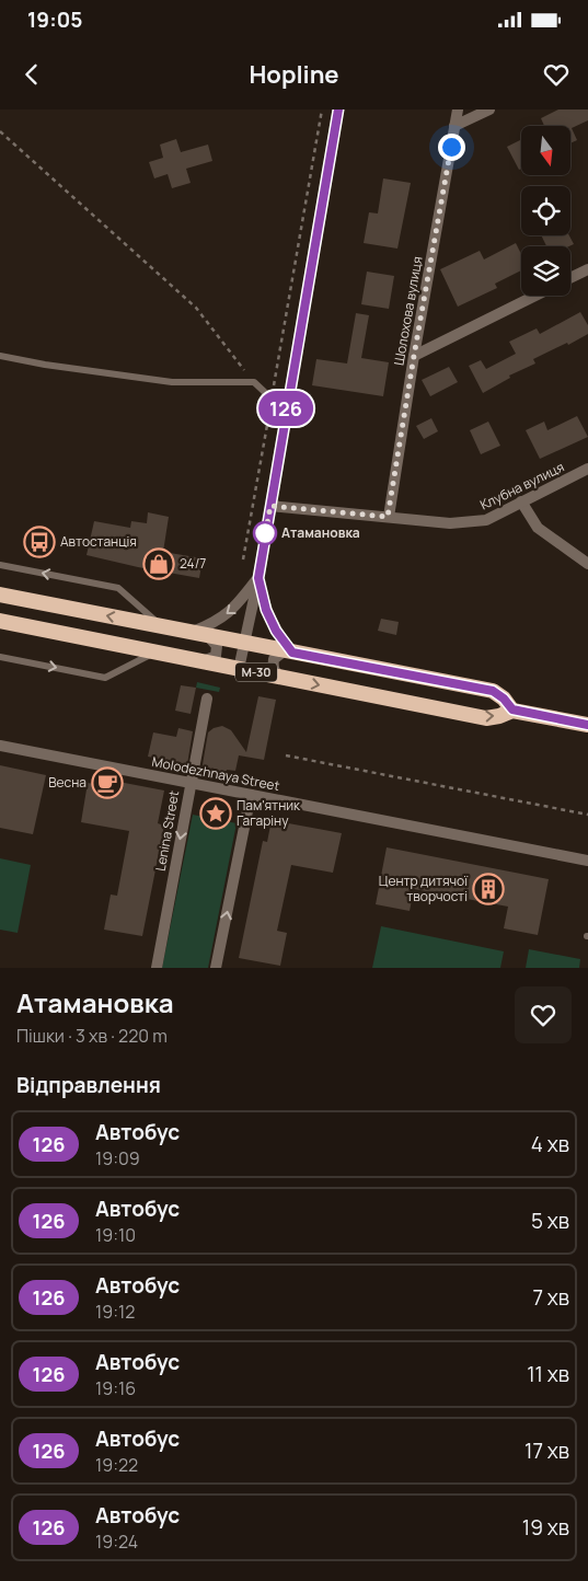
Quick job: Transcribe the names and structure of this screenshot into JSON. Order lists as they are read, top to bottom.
{
  "streets": {
    "highway": ["М-30"],
    "street": [
      "Шолохова вулиця",
      "Клубна вулиця",
      "Molodezhnaya Street",
      "Lenina Street"
    ]
  },
  "crossings": [
    ["Шолохова вулиця", "Клубна вулиця"],
    ["Molodezhnaya Street", "Lenina Street"]
  ],
  "places": {
    "other": ["Атамановка"],
    "bus stop": ["Автостанція"],
    "shop": ["24/7"],
    "cafe": ["Весна"],
    "place": ["Пам'ятник Гагаріну"],
    "building": ["Центр дитячої творчості"]
  },
  "lines": ["bus line 126"],
  "north": "bottom",
  "page": {
    "status": "19:05",
    "header": "Hopline",
    "on_map": "126",
    "heading": [
      ["Атамановка", "Пішки · 3 хв · 220 m"],
      "Відправлення"
    ],
    "list": [
      {
        "mark": "126",
        "name": "Автобус",
        "note": "19:09",
        "value": "4 хв"
      },
      {
        "mark": "126",
        "name": "Автобус",
        "note": "19:10",
        "value": "5 хв"
      },
      {
        "mark": "126",
        "name": "Автобус",
        "note": "19:12",
        "value": "7 хв"
      },
      {
        "mark": "126",
        "name": "Автобус",
        "note": "19:16",
        "value": "11 хв"
      },
      {
        "mark": "126",
        "name": "Автобус",
        "note": "19:22",
        "value": "17 хв"
      },
      {
        "mark": "126",
        "name": "Автобус",
        "note": "19:24",
        "value": "19 хв"
      }
    ]
  }
}
